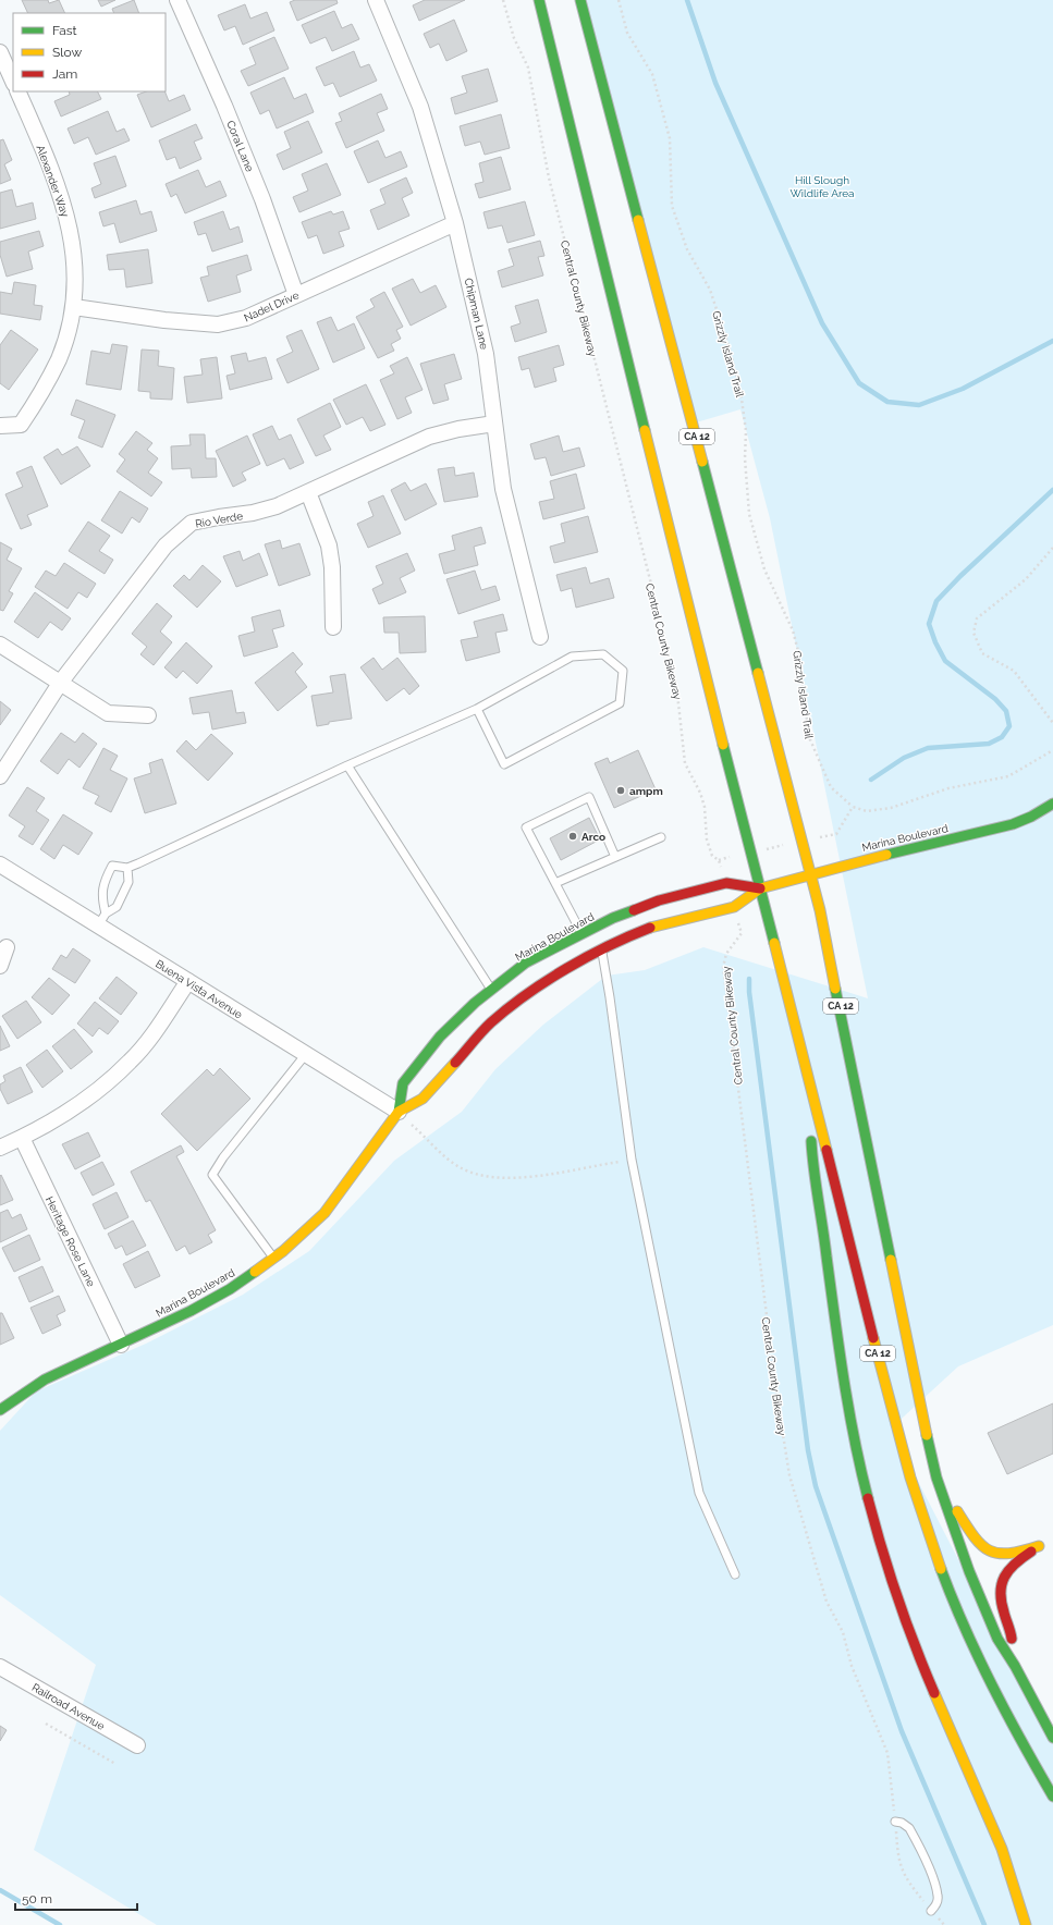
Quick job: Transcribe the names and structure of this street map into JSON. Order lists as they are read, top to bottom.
{
  "streets": {
    "main road": ["CA 12", "Marina Boulevard"],
    "street": [
      "Coral Lane",
      "Alexander Way",
      "Nadel Drive",
      "Chipman Lane",
      "Rio Verde",
      "Buena Vista Avenue",
      "Heritage Rose Lane",
      "Railroad Avenue"
    ],
    "path": ["Central County Bikeway", "Grizzly Island Trail"]
  },
  "crossings": [
    ["Coral Lane", "Nadel Drive"],
    ["Alexander Way", "Nadel Drive"],
    ["Central County Bikeway", "Marina Boulevard"],
    ["Nadel Drive", "Chipman Lane"],
    ["Chipman Lane", "Rio Verde"],
    ["CA 12", "Marina Boulevard"],
    ["Marina Boulevard", "Buena Vista Avenue"],
    ["Marina Boulevard", "Heritage Rose Lane"]
  ],
  "parks": ["Hill Slough Wildlife Area"],
  "places": ["ampm", "Arco"],
  "legend": ["Fast", "Slow", "Jam"],
  "scale_bar": "50 m"
}
